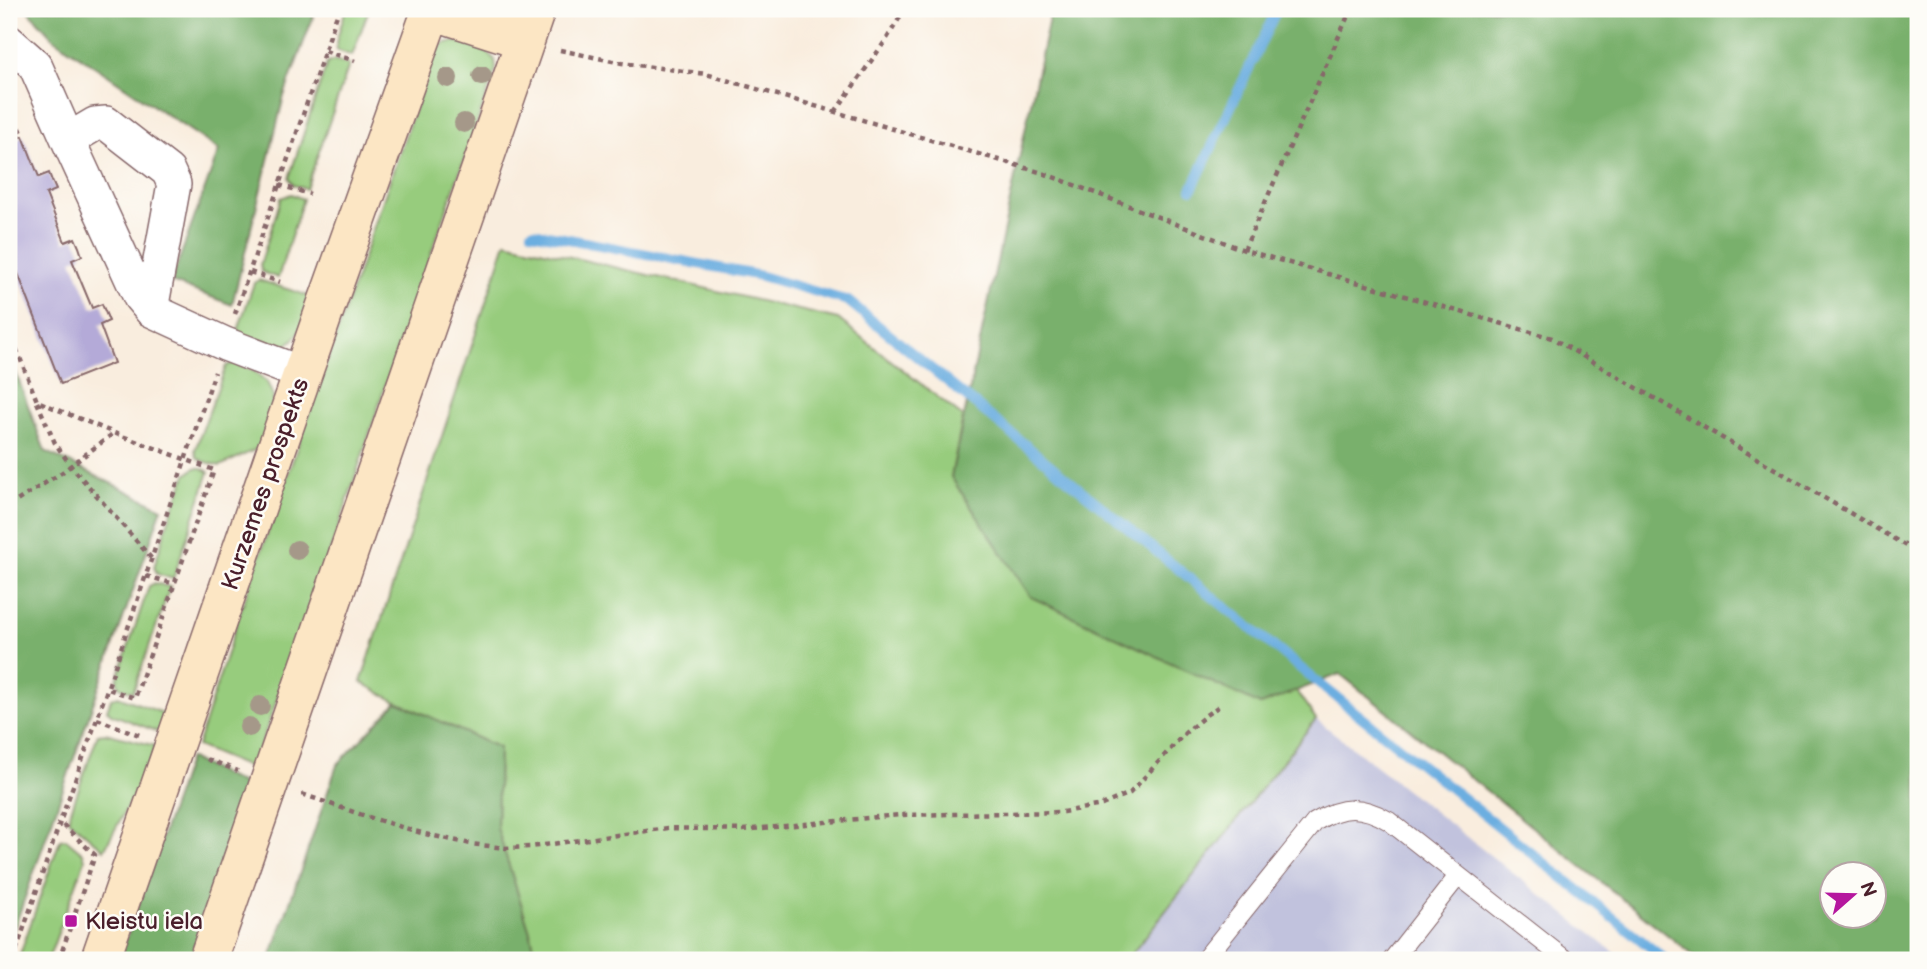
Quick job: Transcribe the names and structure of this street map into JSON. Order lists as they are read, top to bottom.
{
  "streets": {
    "main road": ["Kurzemes prospekts"]
  },
  "places": {
    "transit": ["Kleistu iela"]
  },
  "north": "right"
}
